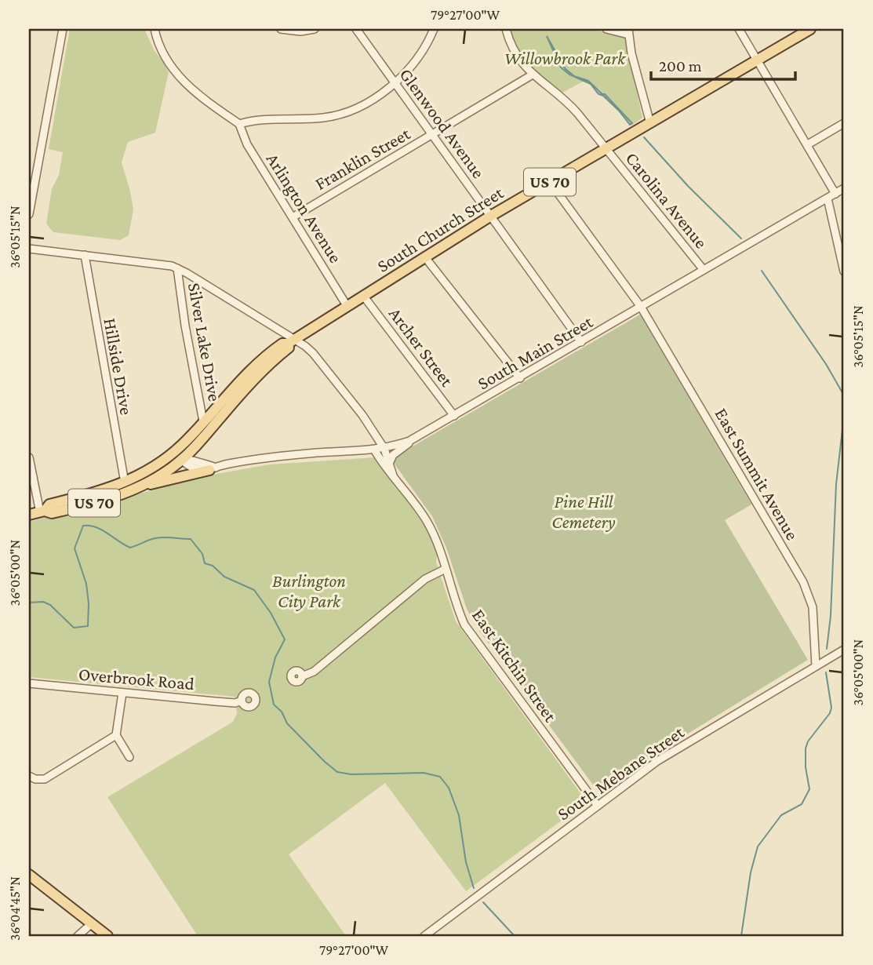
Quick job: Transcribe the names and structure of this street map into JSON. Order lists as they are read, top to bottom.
{
  "streets": {
    "main road": ["US 70", "South Church Street"],
    "street": [
      "Glenwood Avenue",
      "Franklin Street",
      "Carolina Avenue",
      "Arlington Avenue",
      "Silver Lake Drive",
      "Archer Street",
      "South Main Street",
      "Hillside Drive",
      "East Summit Avenue",
      "East Kitchin Street",
      "Overbrook Road",
      "South Mebane Street"
    ]
  },
  "crossings": [
    ["Glenwood Avenue", "Franklin Street"],
    ["Glenwood Avenue", "South Church Street"],
    ["Glenwood Avenue", "South Main Street"],
    ["Franklin Street", "Carolina Avenue"],
    ["Franklin Street", "Arlington Avenue"],
    ["Carolina Avenue", "South Church Street"],
    ["Carolina Avenue", "South Main Street"],
    ["Arlington Avenue", "South Church Street"],
    ["South Church Street", "Silver Lake Drive"],
    ["South Church Street", "Archer Street"],
    ["South Church Street", "Hillside Drive"],
    ["South Church Street", "East Summit Avenue"],
    ["South Church Street", "East Kitchin Street"],
    ["Silver Lake Drive", "East Kitchin Street"],
    ["Archer Street", "South Main Street"],
    ["South Main Street", "East Summit Avenue"],
    ["South Main Street", "East Kitchin Street"],
    ["East Summit Avenue", "South Mebane Street"],
    ["East Kitchin Street", "South Mebane Street"]
  ],
  "parks": ["Willowbrook Park", "Pine Hill Cemetery", "Burlington City Park"],
  "scale_bar": "200 m",
  "coordinates": [
    "79°27'00\"W",
    "36°05'15\"N",
    "36°05'00\"N",
    "36°04'45\"N"
  ]
}
